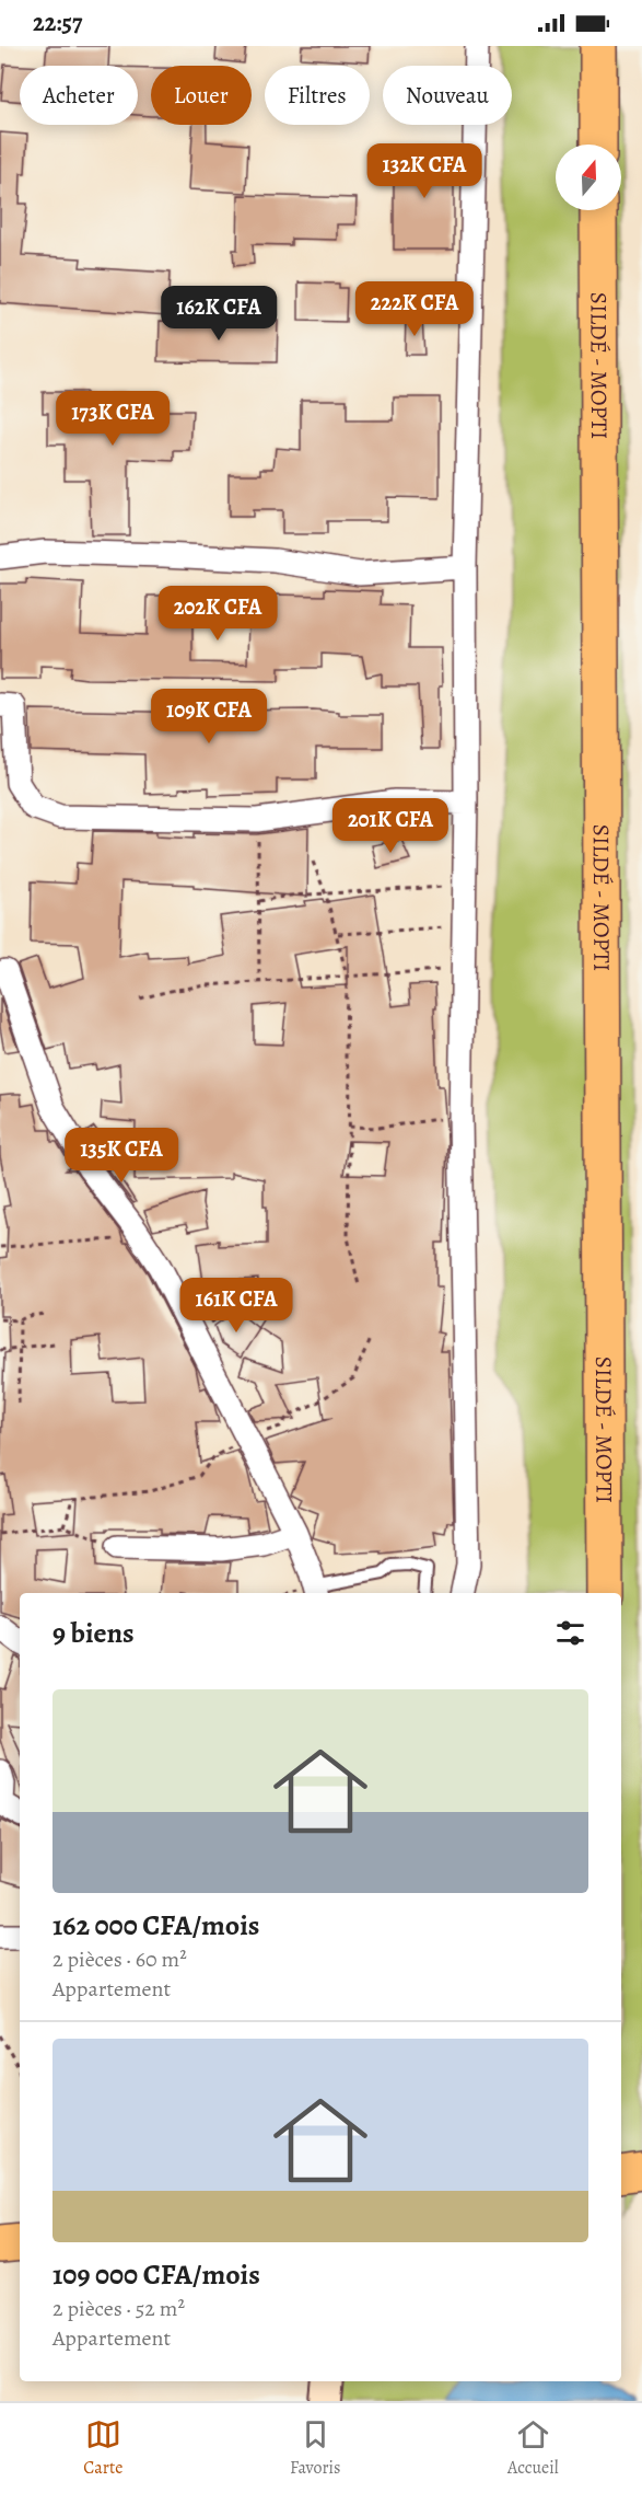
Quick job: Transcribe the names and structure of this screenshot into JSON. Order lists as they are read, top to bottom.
{
  "streets": {
    "main road": ["SILDÉ - MOPTI"]
  },
  "north": "top",
  "page": {
    "status": "22:57",
    "chip": [
      "Acheter",
      "Louer",
      "Filtres",
      "Nouveau"
    ],
    "price": [
      "132K CFA",
      "222K CFA",
      "162K CFA",
      "173K CFA",
      "202K CFA",
      "109K CFA",
      "201K CFA",
      "135K CFA",
      "161K CFA"
    ],
    "heading": "9 biens",
    "list": [
      {
        "name": "162 000 CFA/mois",
        "note": "2 pièces · 60 m² · Appartement"
      },
      {
        "name": "109 000 CFA/mois",
        "note": "2 pièces · 52 m² · Appartement"
      }
    ],
    "tabs": ["Carte", "Favoris", "Accueil"]
  }
}
